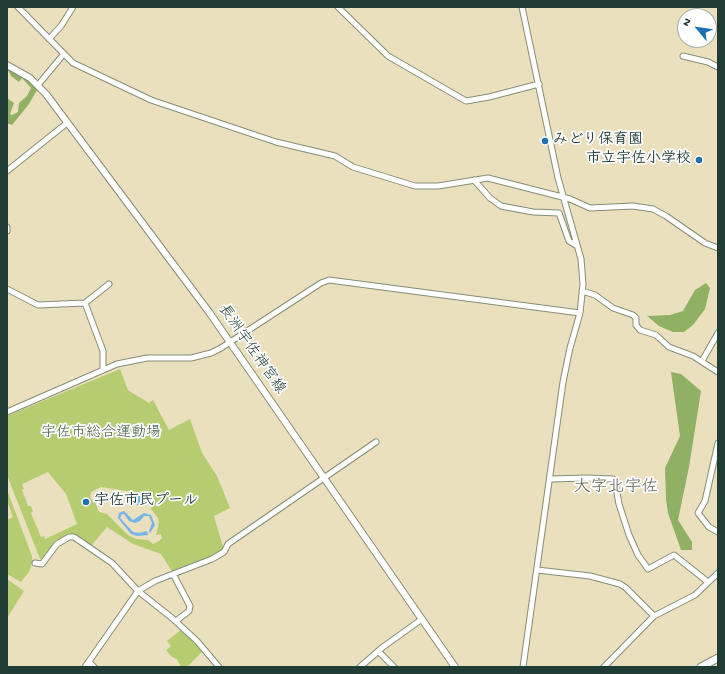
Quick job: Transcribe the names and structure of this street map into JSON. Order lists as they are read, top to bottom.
{
  "streets": {
    "main road": ["長洲宇佐神宮線"]
  },
  "districts": ["大字北宇佐"],
  "parks": ["宇佐市総合運動場"],
  "places": ["みどり保育園", "市立宇佐小学校", "宇佐市民プール"],
  "north": "top left"
}
